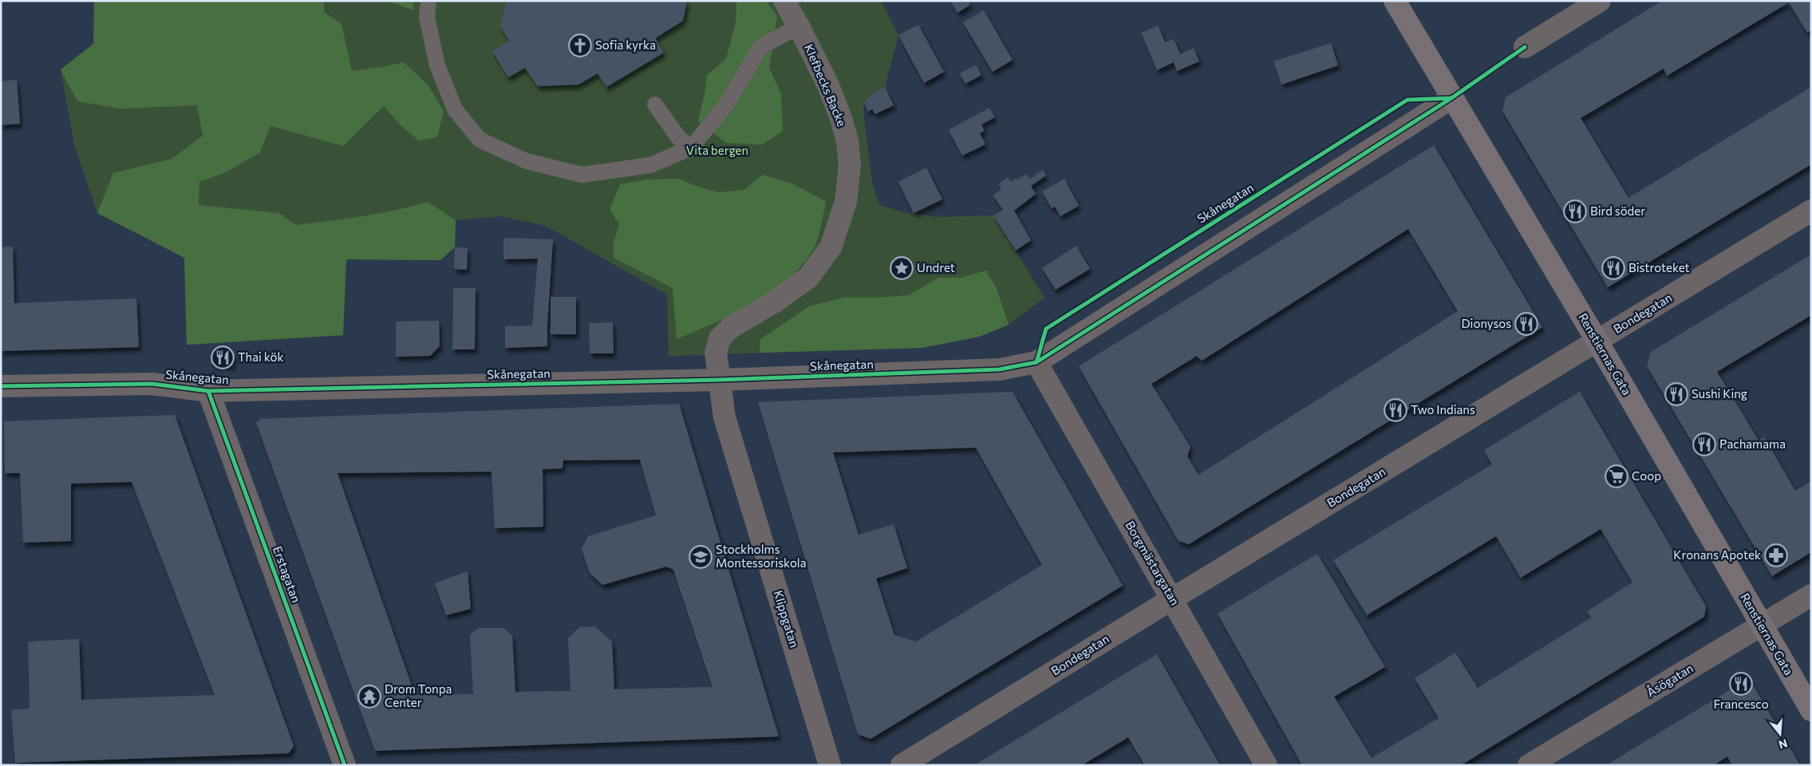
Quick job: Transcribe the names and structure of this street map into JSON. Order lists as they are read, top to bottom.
{
  "streets": {
    "street": [
      "Klefbecks Backe",
      "Skånegatan",
      "Bondegatan",
      "Renstiernas Gata",
      "Borgmästargatan",
      "Erstagatan",
      "Klippgatan",
      "Åsögatan"
    ]
  },
  "crossings": [
    ["Klefbecks Backe", "Skånegatan"],
    ["Klefbecks Backe", "Klippgatan"],
    ["Skånegatan", "Renstiernas Gata"],
    ["Skånegatan", "Borgmästargatan"],
    ["Skånegatan", "Erstagatan"],
    ["Skånegatan", "Klippgatan"],
    ["Bondegatan", "Renstiernas Gata"],
    ["Bondegatan", "Borgmästargatan"],
    ["Renstiernas Gata", "Åsögatan"]
  ],
  "parks": ["Vita bergen"],
  "places": {
    "church": ["Sofia kyrka"],
    "restaurant": [
      "Bird söder",
      "Bistroteket",
      "Dionysos",
      "Thai kök",
      "Sushi King",
      "Two Indians",
      "Pachamama",
      "Francesco"
    ],
    "place": ["Undret"],
    "supermarket": ["Coop"],
    "pharmacy": ["Kronans Apotek"],
    "school or university": ["Stockholms Montessoriskola"],
    "temple": ["Drom Tonpa Center"]
  },
  "north": "bottom"
}
